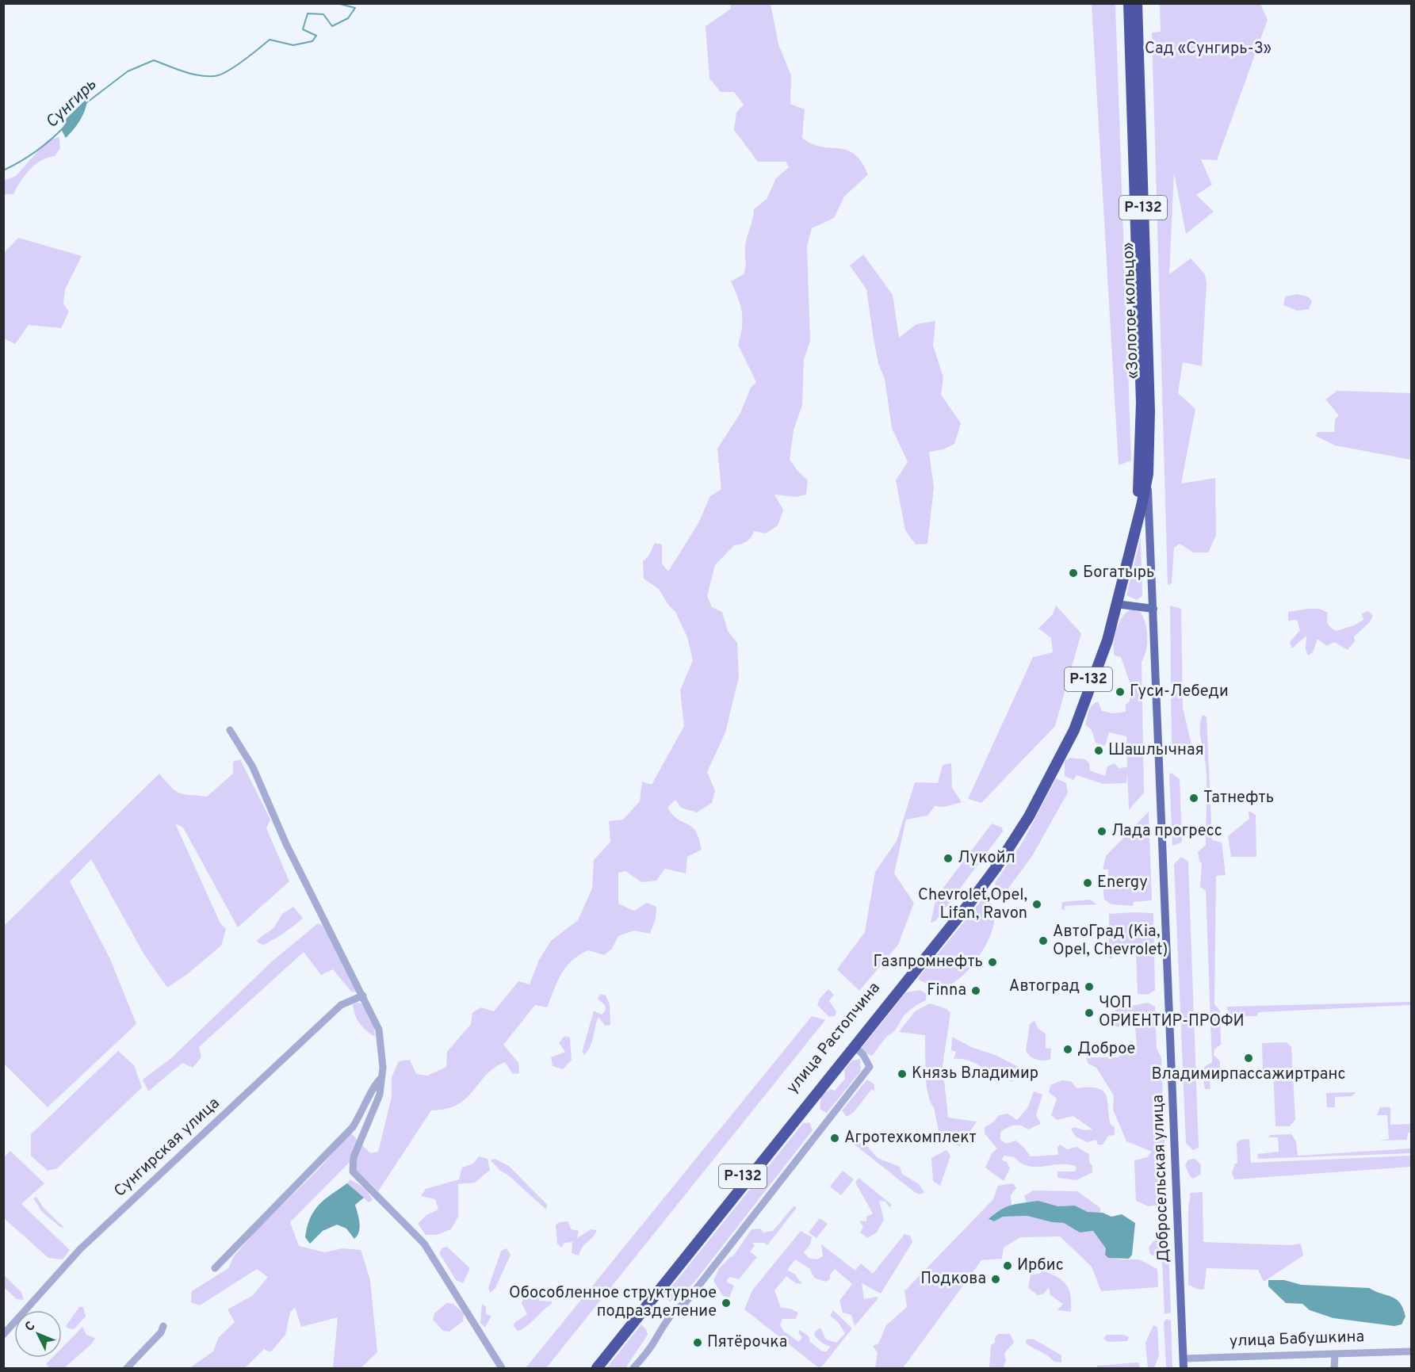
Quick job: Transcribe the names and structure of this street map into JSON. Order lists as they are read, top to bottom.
{
  "streets": {
    "highway": ["Р-132", "«Золотое кольцо»", "улица Растопчина"],
    "main road": ["Добросельская улица"],
    "street": ["Сунгирская улица", "улица Бабушкина"]
  },
  "crossings": [
    ["«Золотое кольцо»", "улица Растопчина"],
    ["«Золотое кольцо»", "Добросельская улица"],
    ["улица Растопчина", "Добросельская улица"],
    ["Добросельская улица", "улица Бабушкина"]
  ],
  "water": ["Сунгирь"],
  "parks": ["Сад «Сунгирь-3»"],
  "places": [
    "Богатырь",
    "Гуси-Лебеди",
    "Шашлычная",
    "Татнефть",
    "Лада прогресс",
    "Лукойл",
    "Energy",
    "Chevrolet,Opel, Lifan, Ravon",
    "АвтоГрад (Kia, Opel, Chevrolet)",
    "Газпромнефть",
    "Автоград",
    "Finna",
    "ЧОП ОРИЕНТИР-ПРОФИ",
    "Доброе",
    "Владимирпассажиртранс",
    "Князь Владимир",
    "Агротехкомплект",
    "Ирбис",
    "Подкова",
    "Обособленное структурное подразделение",
    "Пятёрочка"
  ],
  "north": "top left"
}
